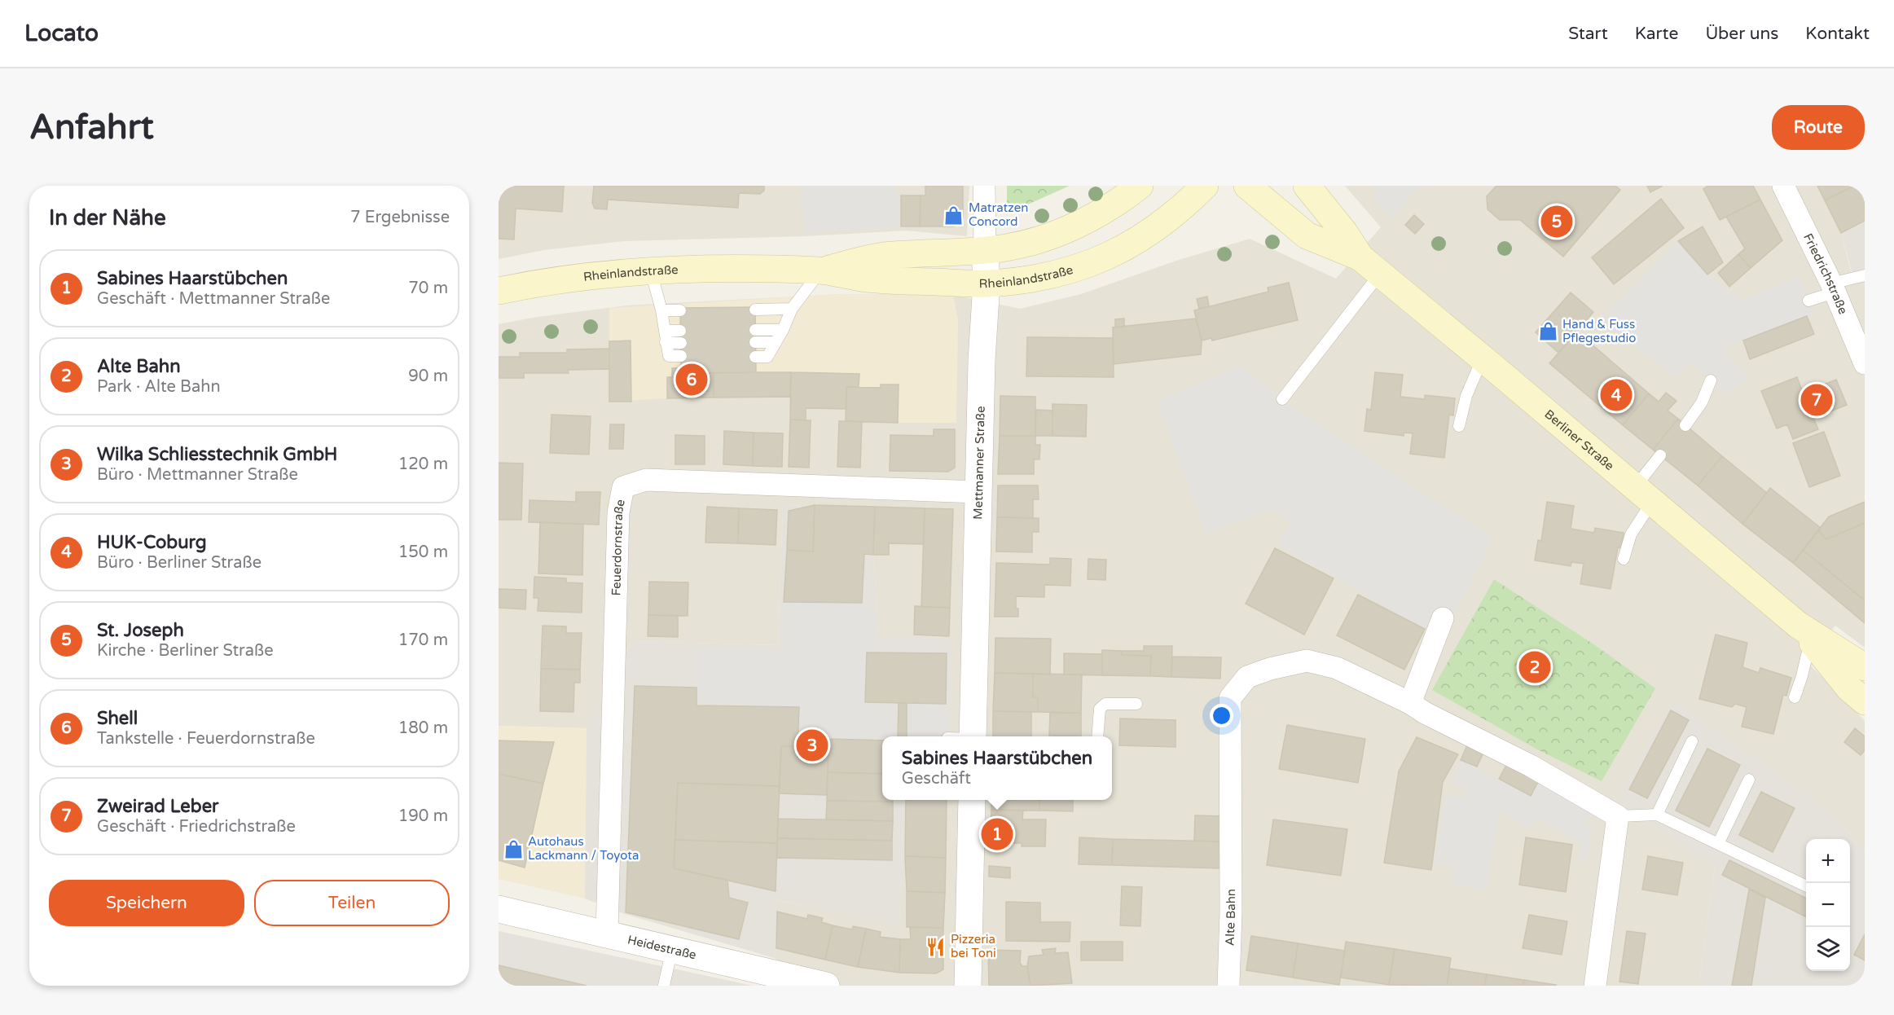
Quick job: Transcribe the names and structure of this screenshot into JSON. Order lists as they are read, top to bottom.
{
  "streets": {
    "main road": ["Rheinlandstraße", "Berliner Straße"],
    "street": [
      "Friedrichstraße",
      "Mettmanner Straße",
      "Feuerdornstraße",
      "Alte Bahn",
      "Heidestraße"
    ]
  },
  "crossings": [
    ["Rheinlandstraße", "Mettmanner Straße"],
    ["Mettmanner Straße", "Feuerdornstraße"],
    ["Feuerdornstraße", "Heidestraße"]
  ],
  "places": {
    "shop": ["Matratzen Concord", "Hand & Fuss Pflegestudio", "Autohaus Lackmann / Toyota"],
    "restaurant": ["Pizzeria bei Toni"]
  },
  "page": {
    "header": "Locato",
    "nav": [
      "Start",
      "Karte",
      "Über uns",
      "Kontakt"
    ],
    "buttons": [
      "Route",
      ["Speichern", "Teilen"]
    ],
    "title": "Anfahrt",
    "heading": ["In der Nähe", "7 Ergebnisse"],
    "pins": [
      "5",
      "6",
      "4",
      "7",
      "2",
      "3",
      "1"
    ],
    "list": [
      {
        "mark": "1",
        "name": "Sabines Haarstübchen",
        "note": "Geschäft · Mettmanner Straße",
        "value": "70 m"
      },
      {
        "mark": "2",
        "name": "Alte Bahn",
        "note": "Park · Alte Bahn",
        "value": "90 m"
      },
      {
        "mark": "3",
        "name": "Wilka Schliesstechnik GmbH",
        "note": "Büro · Mettmanner Straße",
        "value": "120 m"
      },
      {
        "mark": "4",
        "name": "HUK-Coburg",
        "note": "Büro · Berliner Straße",
        "value": "150 m"
      },
      {
        "mark": "5",
        "name": "St. Joseph",
        "note": "Kirche · Berliner Straße",
        "value": "170 m"
      },
      {
        "mark": "6",
        "name": "Shell",
        "note": "Tankstelle · Feuerdornstraße",
        "value": "180 m"
      },
      {
        "mark": "7",
        "name": "Zweirad Leber",
        "note": "Geschäft · Friedrichstraße",
        "value": "190 m"
      }
    ],
    "popup": ["Sabines Haarstübchen", "Geschäft"],
    "map_buttons": ["+", "−"]
  }
}
